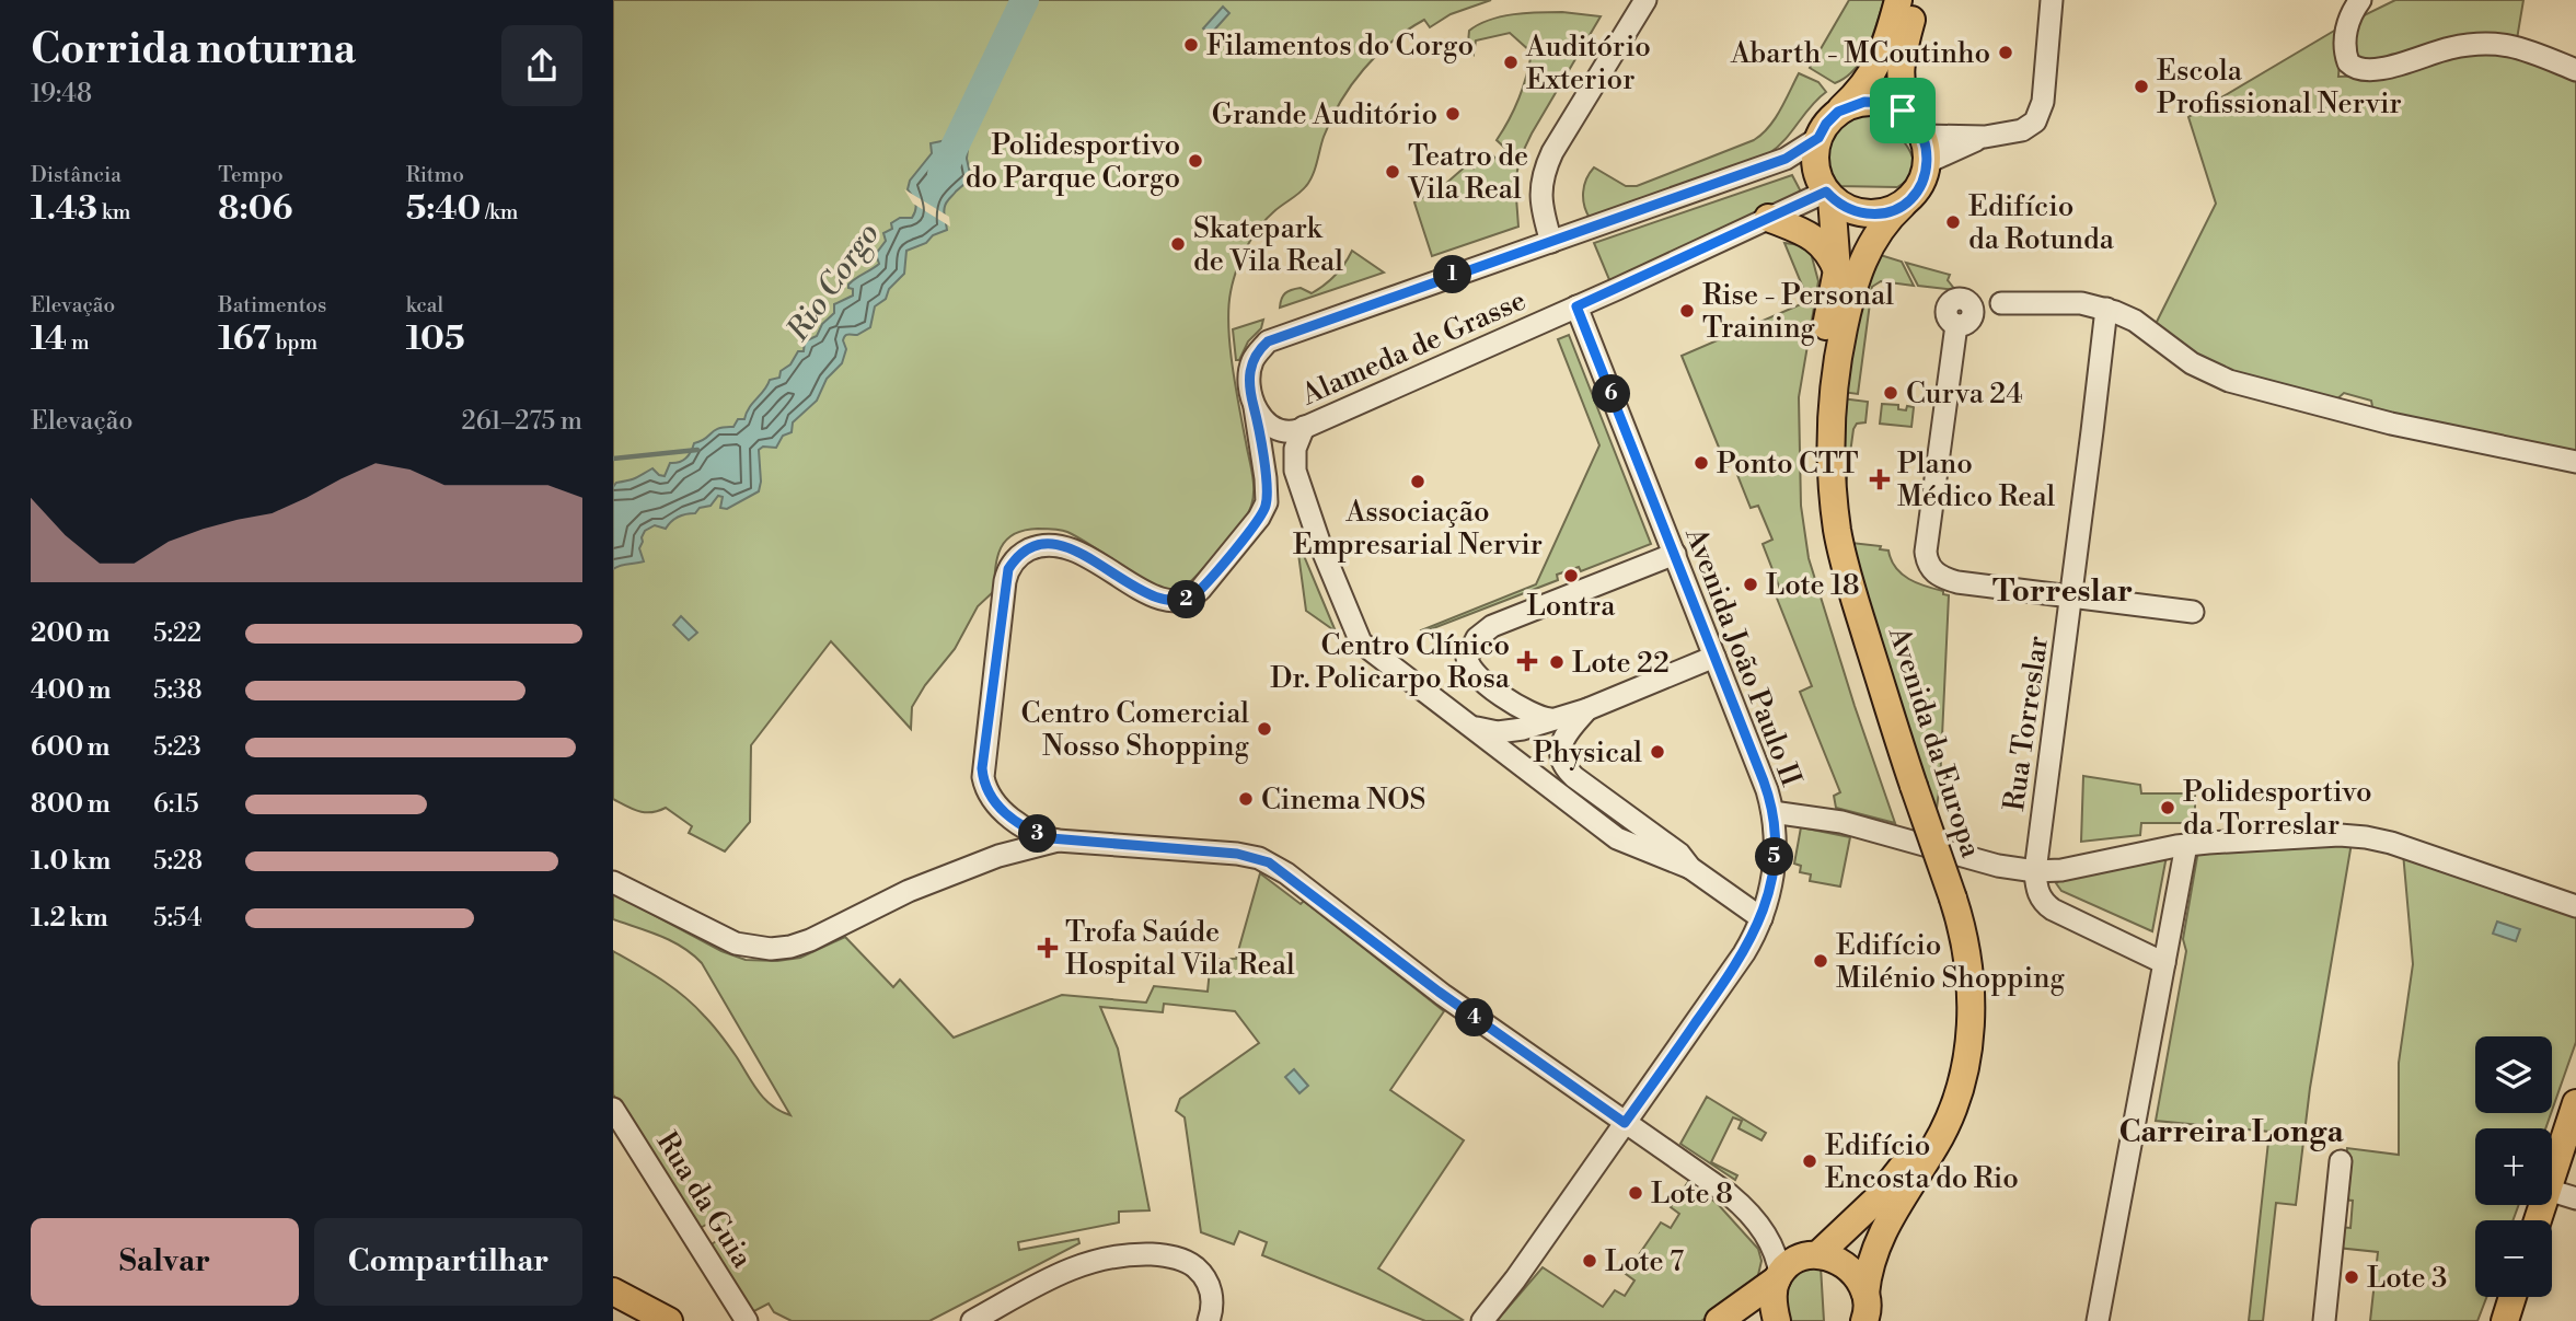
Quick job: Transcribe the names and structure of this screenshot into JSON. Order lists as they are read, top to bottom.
{
  "streets": {
    "main road": ["Avenida da Europa"],
    "street": [
      "Alameda de Grasse",
      "Avenida João Paulo II",
      "Rua Torreslar",
      "Rua da Guia"
    ]
  },
  "crossings": [
    ["Alameda de Grasse", "Avenida João Paulo II"],
    ["Alameda de Grasse", "Avenida da Europa"]
  ],
  "districts": ["Torreslar", "Carreira Longa"],
  "water": ["Rio Corgo"],
  "places": {
    "other": [
      "Filamentos do Corgo",
      "Abarth - MCoutinho",
      "Auditório Exterior",
      "Escola Profissional Nervir",
      "Grande Auditório",
      "Polidesportivo do Parque Corgo",
      "Teatro de Vila Real",
      "Edifício da Rotunda",
      "Skatepark de Vila Real",
      "Rise - Personal Training",
      "Curva 24",
      "Ponto CTT",
      "Associação Empresarial Nervir",
      "Lontra",
      "Lote 18",
      "Lote 22",
      "Centro Comercial Nosso Shopping",
      "Physical",
      "Cinema NOS",
      "Polidesportivo da Torreslar",
      "Edifício Milénio Shopping",
      "Edifício Encosta do Rio",
      "Lote 8",
      "Lote 7",
      "Lote 3"
    ],
    "health": ["Plano Médico Real", "Centro Clínico Dr. Policarpo Rosa", "Trofa Saúde Hospital Vila Real"]
  },
  "page": {
    "heading": ["Corrida noturna", "19:48"],
    "stats": [
      ["Distância", "1.43 km"],
      ["Tempo", "8:06"],
      ["Ritmo", "5:40 /km"],
      ["Elevação", "14 m"],
      ["Batimentos", "167 bpm"],
      ["kcal", "105"]
    ],
    "pins": [
      "1",
      "6",
      "2",
      "3",
      "5",
      "4"
    ],
    "chart": ["Elevação", "261–275 m"],
    "list": [
      {
        "name": "200 m",
        "note": "5:22"
      },
      {
        "name": "400 m",
        "note": "5:38"
      },
      {
        "name": "600 m",
        "note": "5:23"
      },
      {
        "name": "800 m",
        "note": "6:15"
      },
      {
        "name": "1.0 km",
        "note": "5:28"
      },
      {
        "name": "1.2 km",
        "note": "5:54"
      }
    ],
    "map_buttons": ["+", "−"],
    "buttons": ["Salvar", "Compartilhar"]
  }
}
